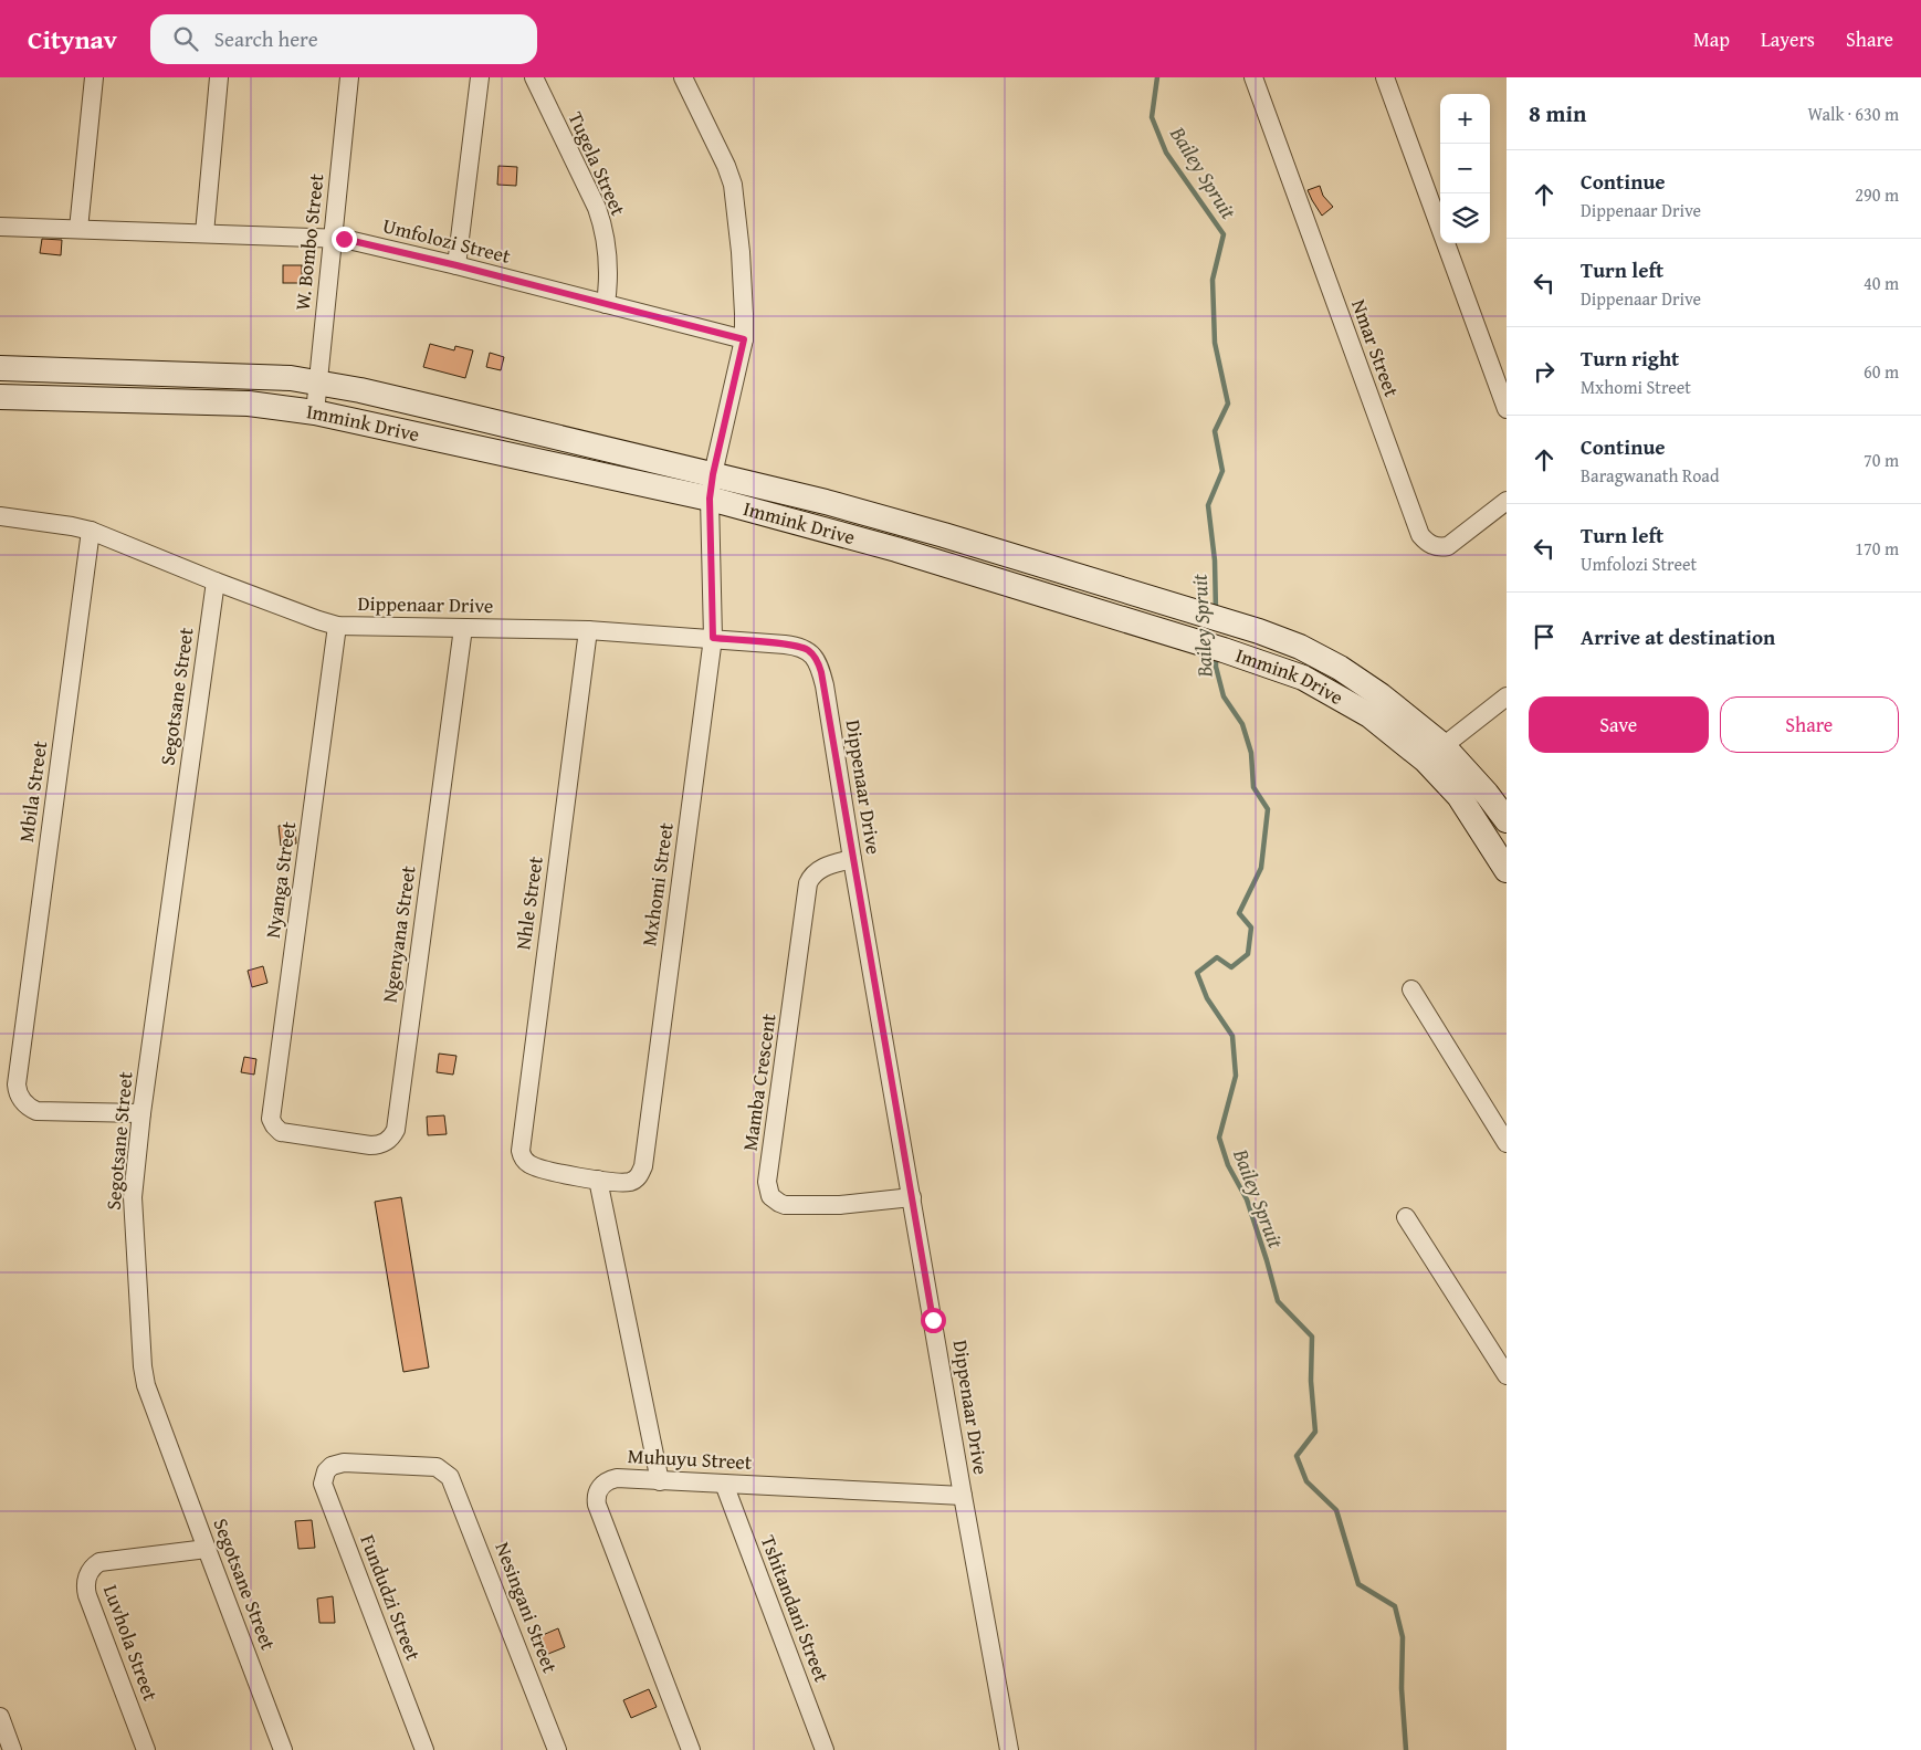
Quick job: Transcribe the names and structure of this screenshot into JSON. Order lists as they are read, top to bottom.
{
  "streets": {
    "main road": ["Immink Drive"],
    "street": [
      "Tugela Street",
      "Umfolozi Street",
      "W. Bombo Street",
      "Nmar Street",
      "Dippenaar Drive",
      "Segotsane Street",
      "Mbila Street",
      "Nyanga Street",
      "Mxhomi Street",
      "Nhle Street",
      "Ngenyana Street",
      "Mamba Crescent",
      "Muhuyu Street",
      "Fundudzi Street",
      "Nesingani Street",
      "Tshitandani Street",
      "Luvhola Street"
    ]
  },
  "crossings": [
    ["Tugela Street", "Umfolozi Street"],
    ["Umfolozi Street", "W. Bombo Street"],
    ["Umfolozi Street", "Mxhomi Street"],
    ["W. Bombo Street", "Immink Drive"],
    ["Immink Drive", "Mxhomi Street"],
    ["Dippenaar Drive", "Segotsane Street"],
    ["Dippenaar Drive", "Mbila Street"],
    ["Dippenaar Drive", "Nyanga Street"],
    ["Dippenaar Drive", "Mxhomi Street"],
    ["Dippenaar Drive", "Nhle Street"],
    ["Dippenaar Drive", "Ngenyana Street"],
    ["Dippenaar Drive", "Mamba Crescent"],
    ["Dippenaar Drive", "Muhuyu Street"],
    ["Segotsane Street", "Mbila Street"],
    ["Segotsane Street", "Luvhola Street"],
    ["Nyanga Street", "Ngenyana Street"],
    ["Mxhomi Street", "Nhle Street"],
    ["Muhuyu Street", "Tshitandani Street"],
    ["Fundudzi Street", "Nesingani Street"]
  ],
  "water": ["Bailey Spruit"],
  "page": {
    "header": "Citynav",
    "search": "Search here",
    "nav": ["Map", "Layers", "Share"],
    "heading": ["8 min", "Walk · 630 m"],
    "map_buttons": ["+", "−"],
    "list": [
      ["Continue", "Dippenaar Drive", "290 m"],
      ["Turn left", "Dippenaar Drive", "40 m"],
      ["Turn right", "Mxhomi Street", "60 m"],
      ["Continue", "Baragwanath Road", "70 m"],
      ["Turn left", "Umfolozi Street", "170 m"],
      "Arrive at destination"
    ],
    "buttons": ["Save", "Share"]
  }
}
